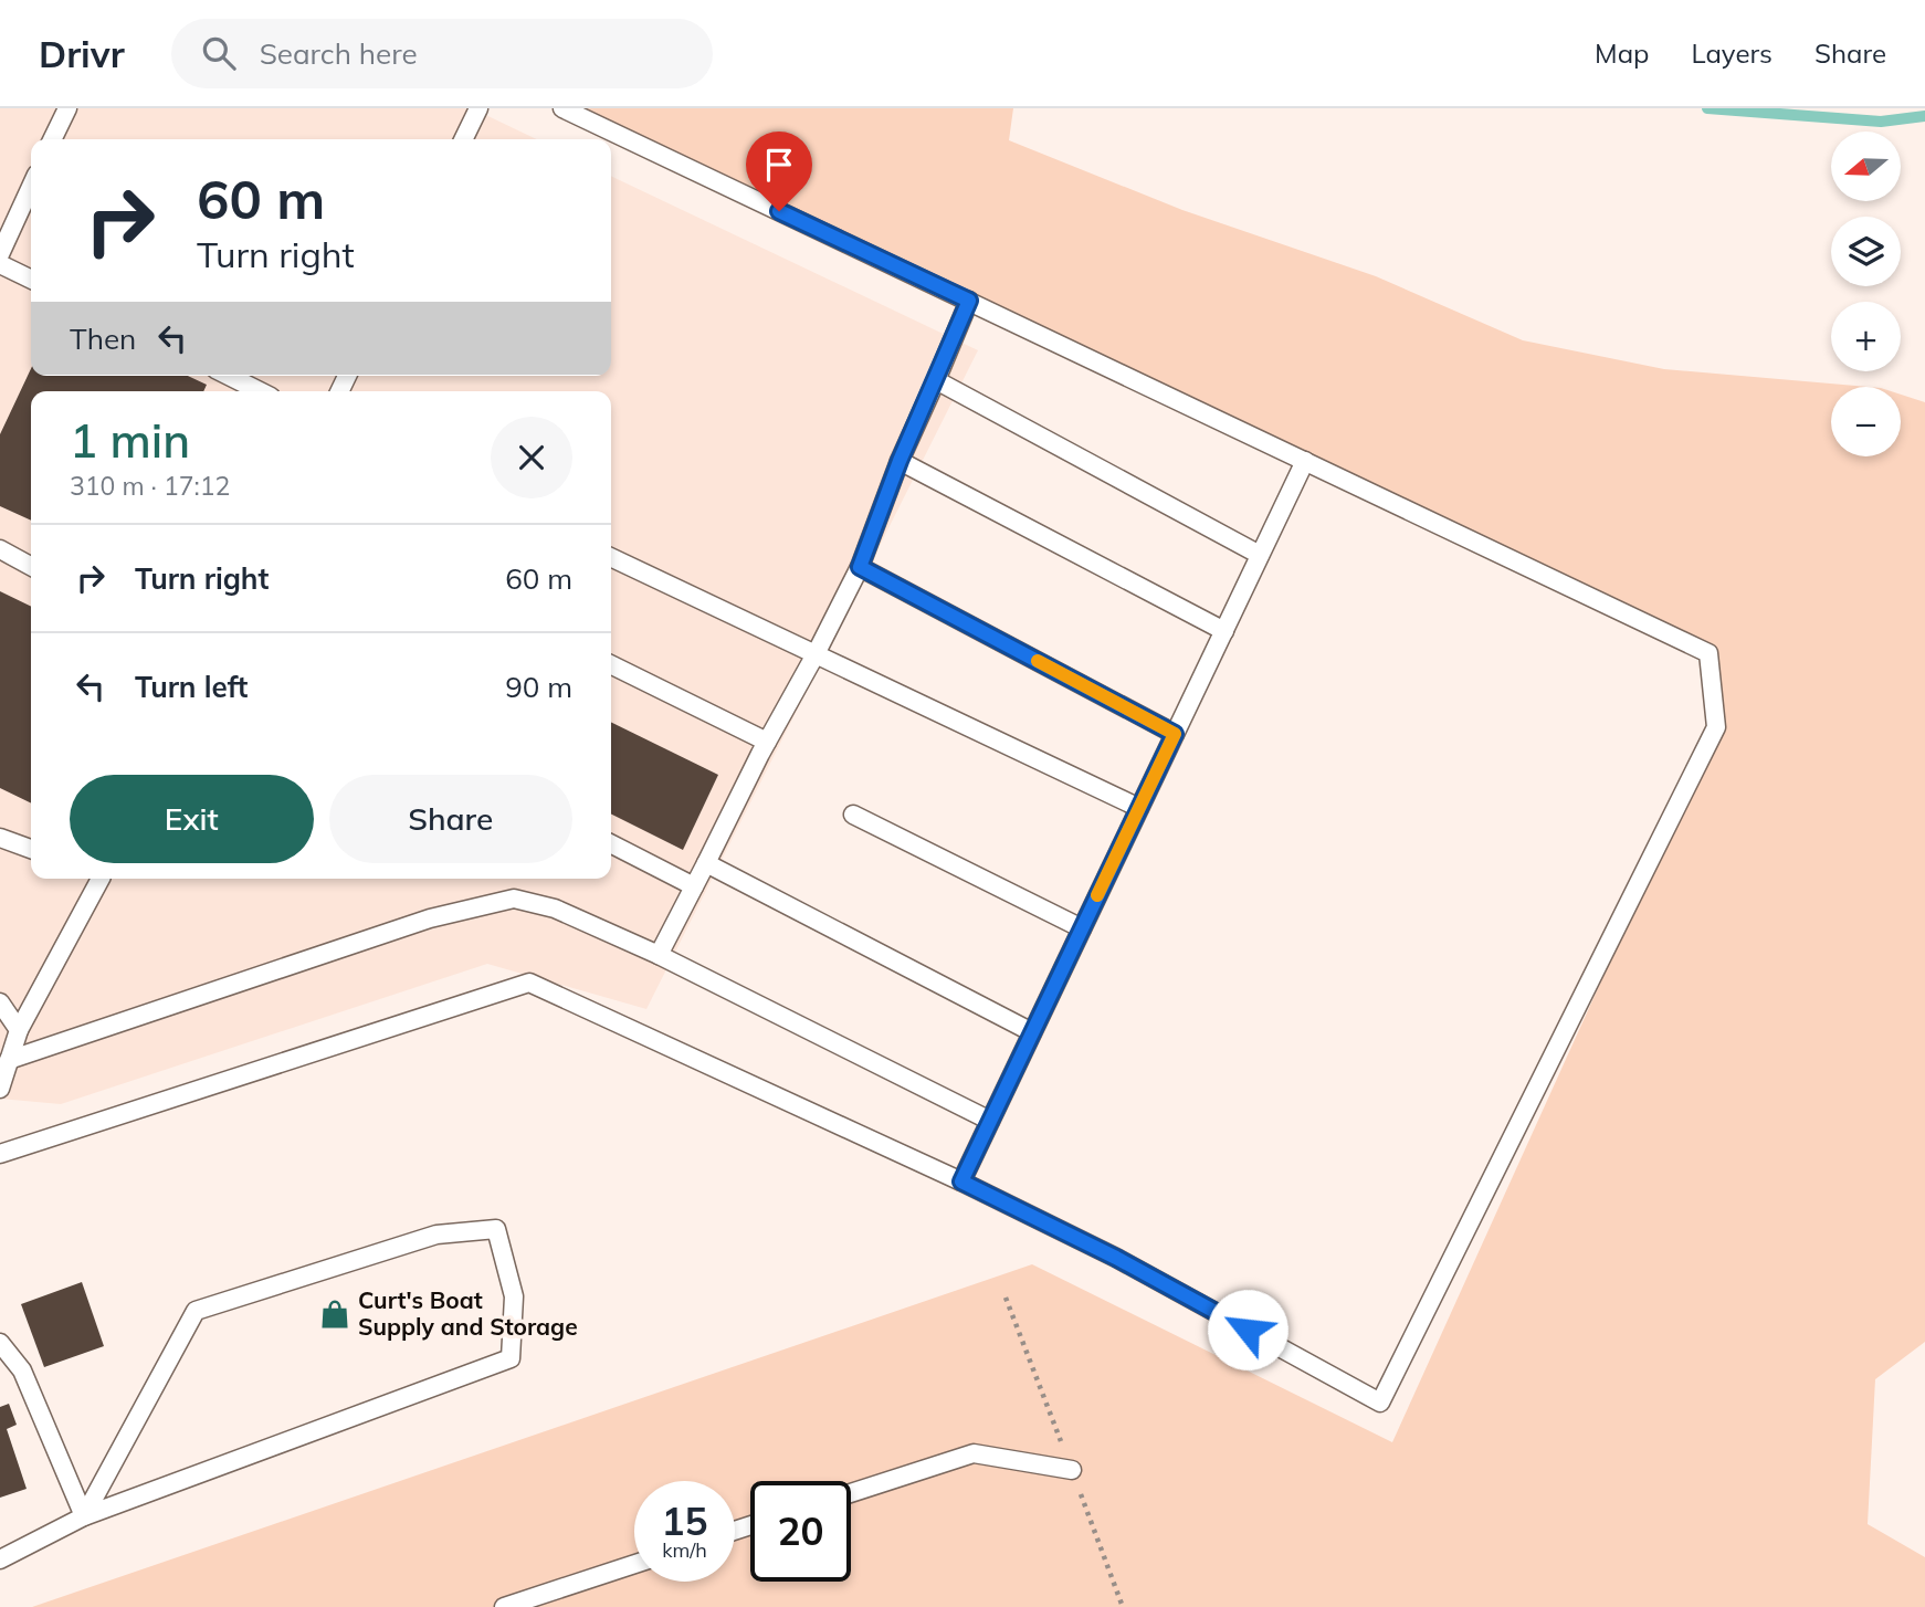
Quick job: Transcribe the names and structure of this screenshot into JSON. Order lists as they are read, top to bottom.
{
  "places": {
    "shop": ["Curt's Boat Supply and Storage"]
  },
  "north": "left",
  "page": {
    "header": "Drivr",
    "search": "Search here",
    "nav": ["Map", "Layers", "Share"],
    "map_buttons": ["+", "−"],
    "turn": ["60 m", "Turn right"],
    "then": "Then",
    "heading": ["1 min", "310 m · 17:12"],
    "list": [
      {
        "name": "Turn right",
        "value": "60 m"
      },
      {
        "name": "Turn left",
        "value": "90 m"
      }
    ],
    "buttons": ["Exit", "Share"],
    "speed": "15 km/h",
    "limit": "20"
  }
}
